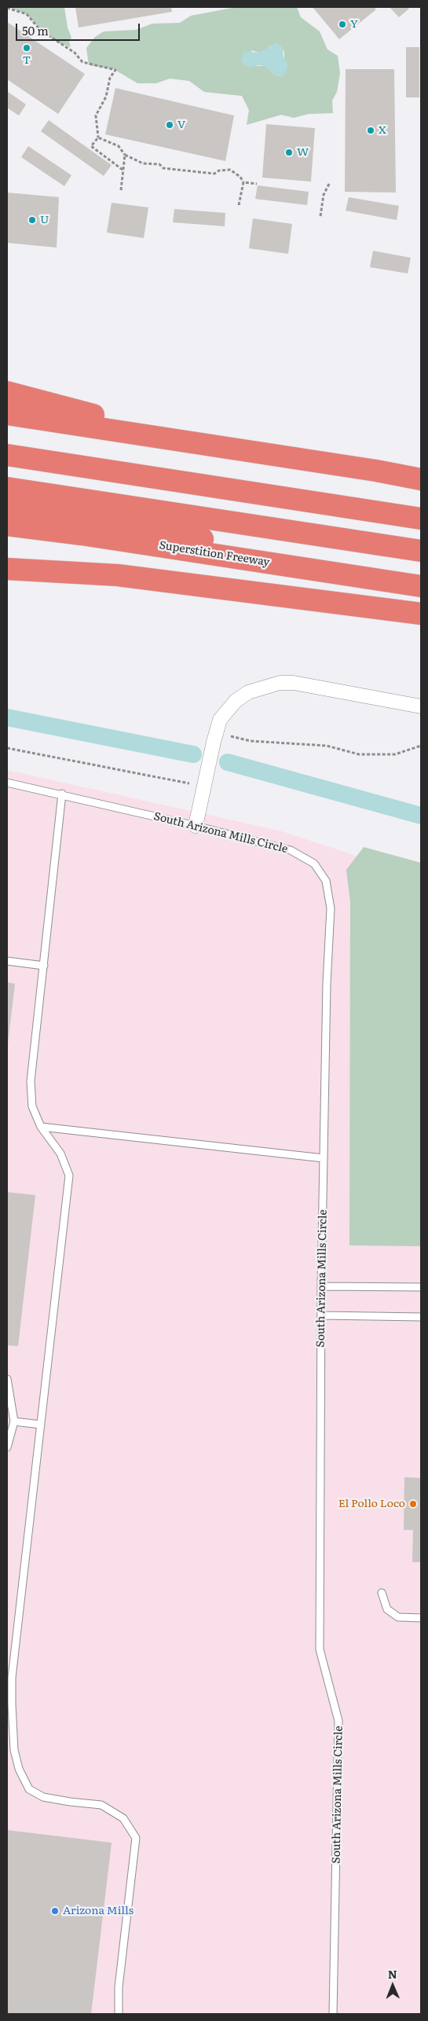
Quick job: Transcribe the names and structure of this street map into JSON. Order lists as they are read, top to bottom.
{
  "streets": {
    "highway": ["Superstition Freeway"],
    "lane": ["South Arizona Mills Circle"]
  },
  "places": [
    "Y",
    "T",
    "V",
    "X",
    "W",
    "U",
    "El Pollo Loco",
    "Arizona Mills"
  ],
  "scale_bar": "50 m",
  "north": "top"
}
